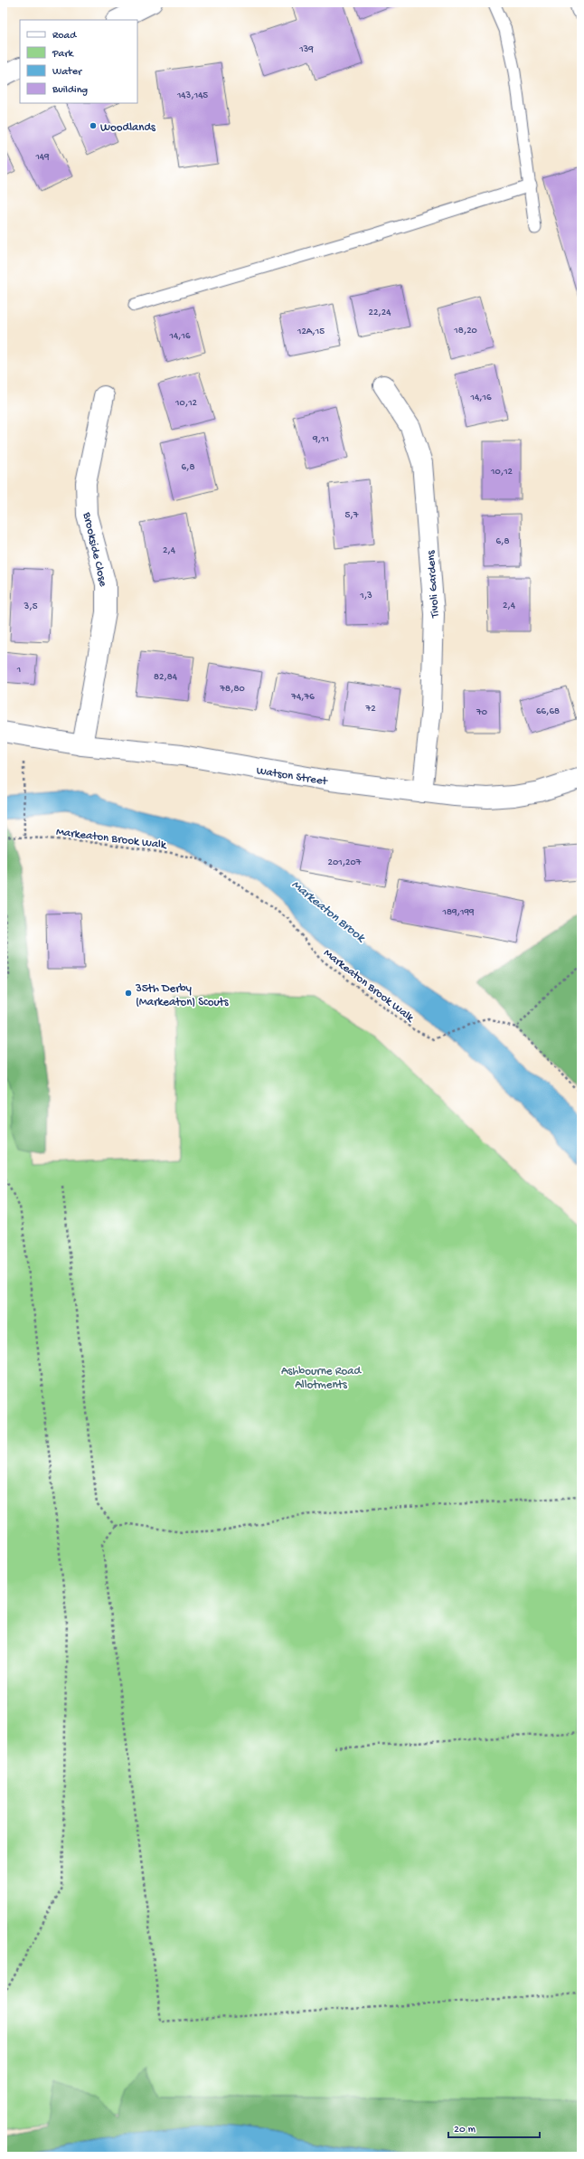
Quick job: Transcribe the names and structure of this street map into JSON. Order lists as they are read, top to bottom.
{
  "streets": {
    "street": ["Brookside Close", "Tivoli Gardens", "Watson Street"],
    "path": ["Markeaton Brook Walk"]
  },
  "crossings": [
    ["Brookside Close", "Watson Street"],
    ["Tivoli Gardens", "Watson Street"]
  ],
  "water": ["Markeaton Brook"],
  "parks": ["Ashbourne Road Allotments"],
  "places": ["Woodlands", "35th Derby (Markeaton) Scouts"],
  "house_numbers": [
    "139",
    "143,145",
    "149",
    "22,24",
    "18,20",
    "12A,15",
    "14,16",
    "14,16",
    "10,12",
    "9,11",
    "6,8",
    "10,12",
    "5,7",
    "6,8",
    "2,4",
    "1,3",
    "2,4",
    "3,5",
    "1",
    "82,84",
    "78,80",
    "74,76",
    "72",
    "66,68",
    "70",
    "201,207",
    "189,199"
  ],
  "legend": [
    "Road",
    "Park",
    "Water",
    "Building"
  ],
  "scale_bar": "20 m"
}
